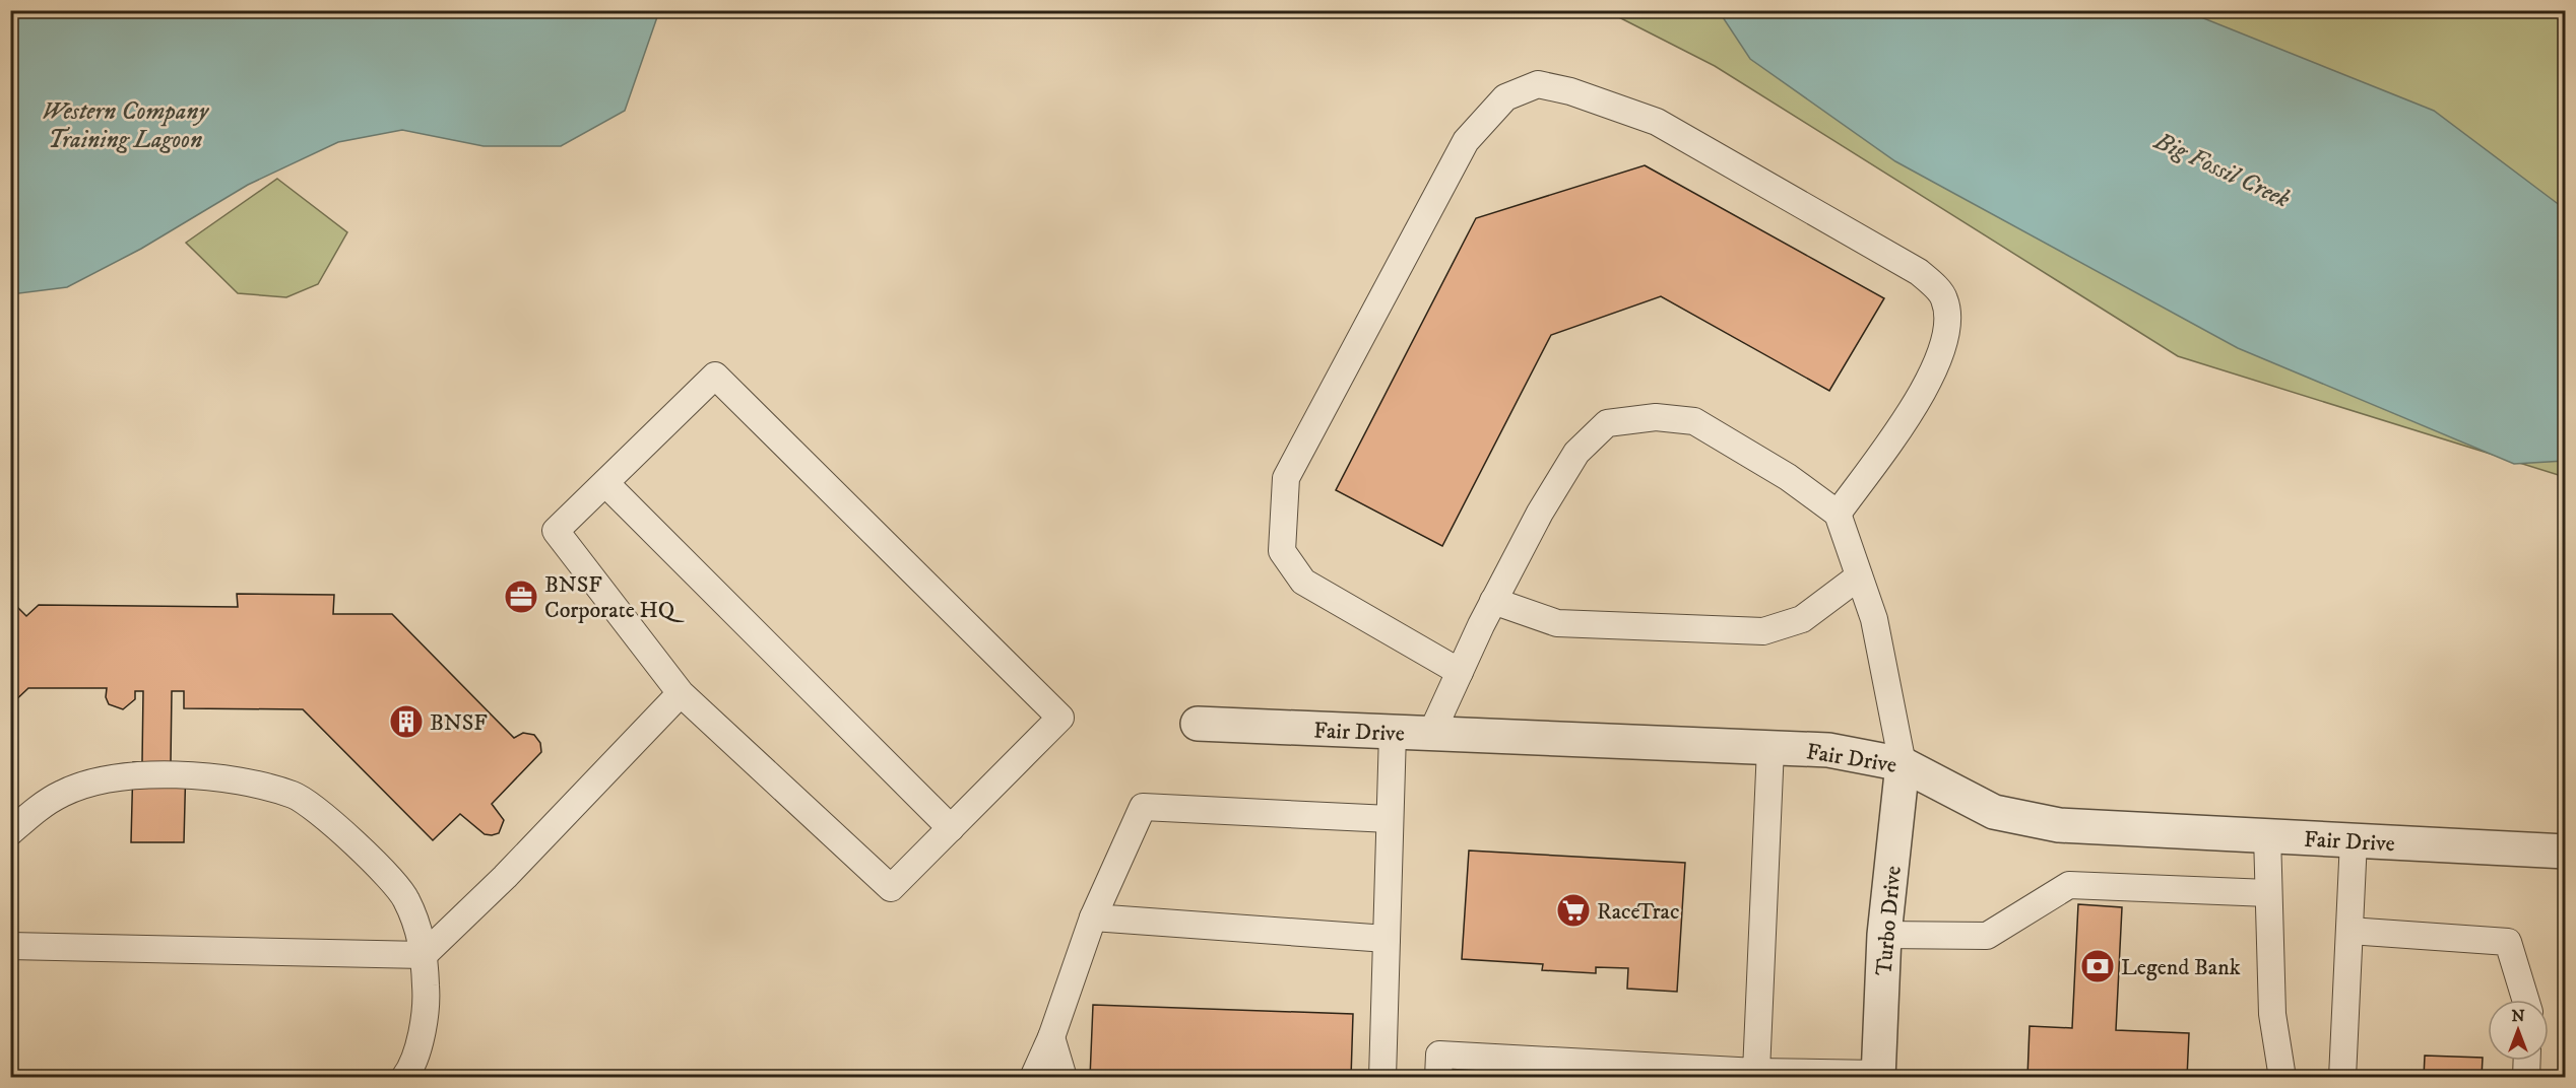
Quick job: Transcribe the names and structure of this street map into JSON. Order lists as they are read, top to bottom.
{
  "streets": {
    "street": ["Fair Drive", "Turbo Drive"]
  },
  "crossings": [
    ["Fair Drive", "Turbo Drive"]
  ],
  "water": ["Western Company Training Lagoon", "Big Fossil Creek"],
  "places": {
    "office": ["BNSF Corporate HQ"],
    "building": ["BNSF"],
    "supermarket": ["RaceTrac"],
    "bank": ["Legend Bank"]
  },
  "north": "top"
}
